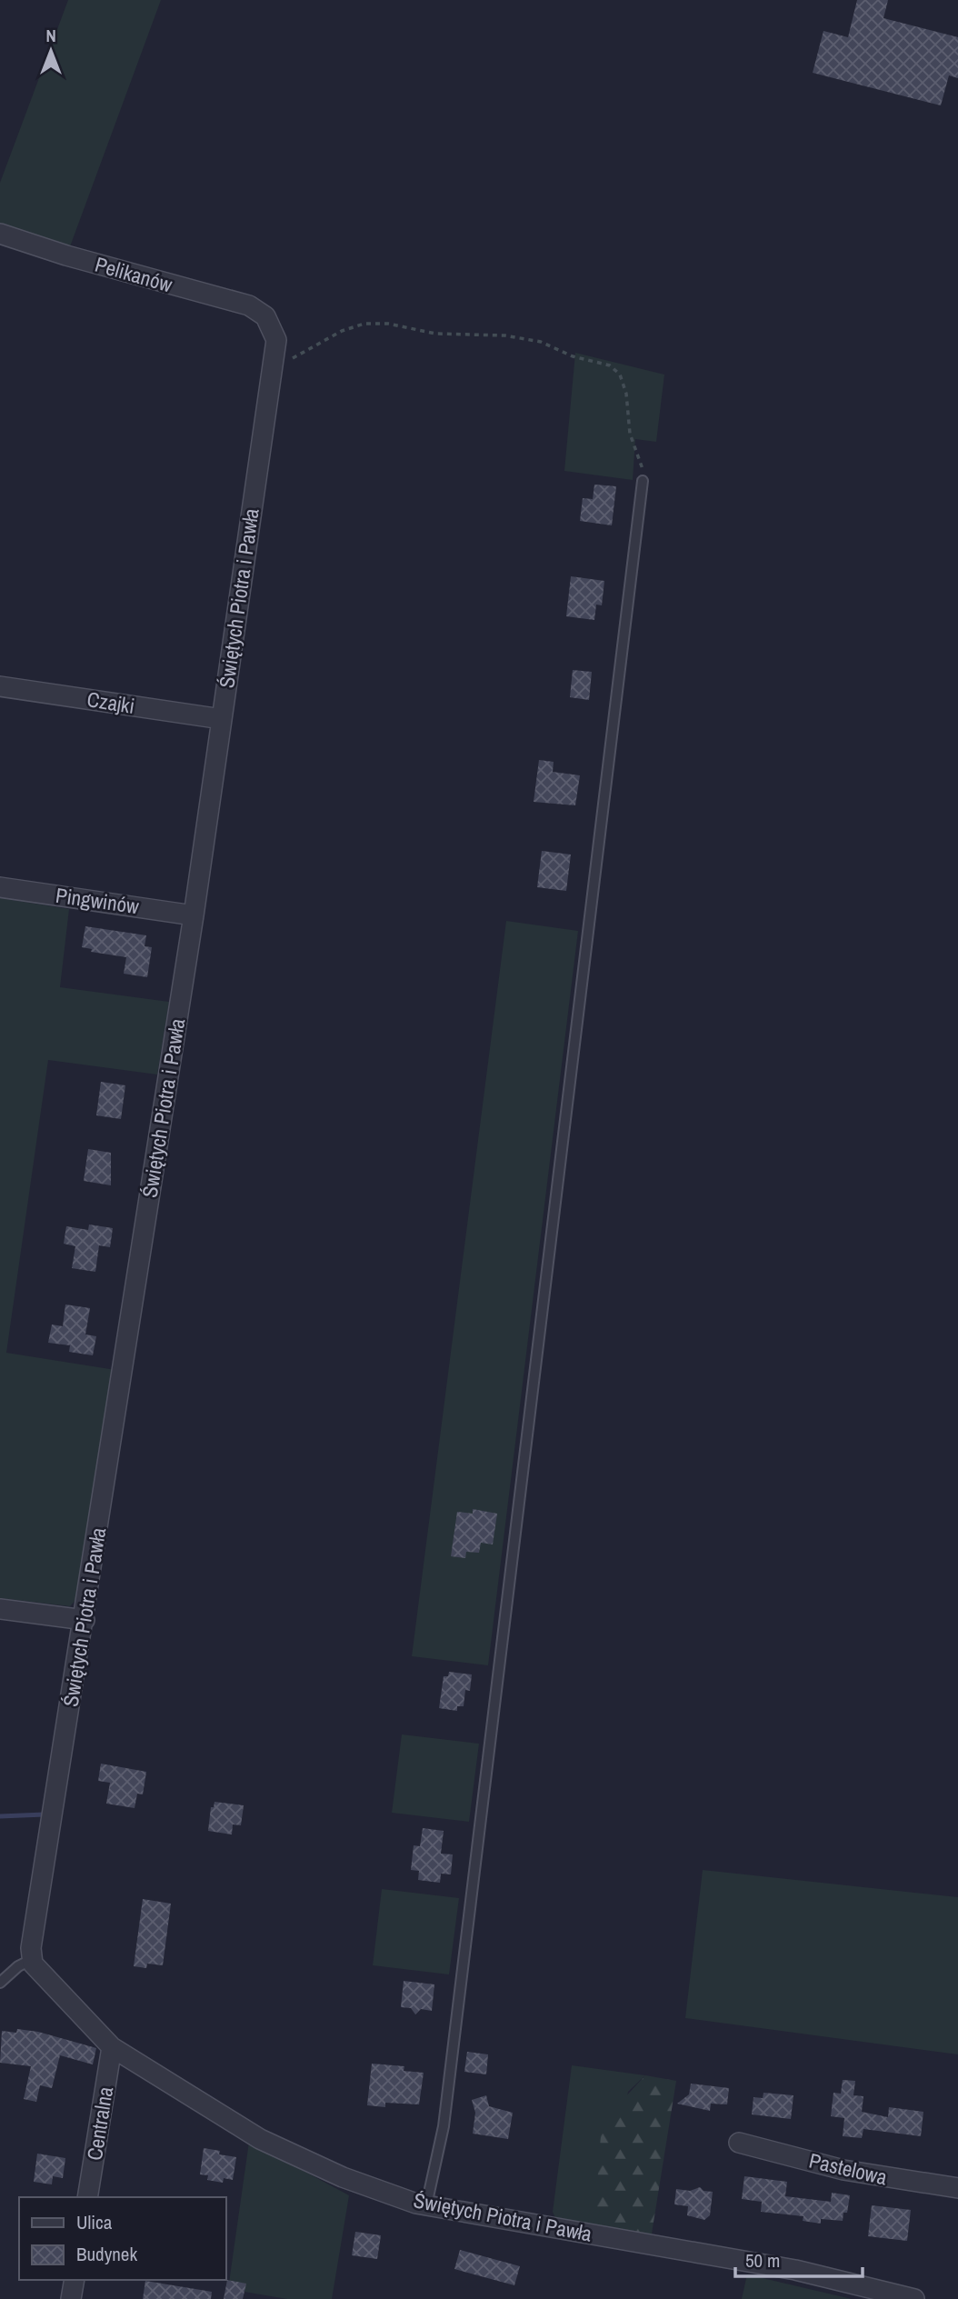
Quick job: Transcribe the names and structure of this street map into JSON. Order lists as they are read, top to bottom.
{
  "streets": {
    "street": [
      "Pelikanów",
      "Świętych Piotra i Pawła",
      "Czajki",
      "Pingwinów",
      "Centralna",
      "Pastelowa"
    ]
  },
  "crossings": [
    ["Pelikanów", "Świętych Piotra i Pawła"],
    ["Świętych Piotra i Pawła", "Czajki"],
    ["Świętych Piotra i Pawła", "Pingwinów"],
    ["Świętych Piotra i Pawła", "Centralna"]
  ],
  "legend": ["Ulica", "Budynek"],
  "scale_bar": "50 m",
  "north": "top"
}
